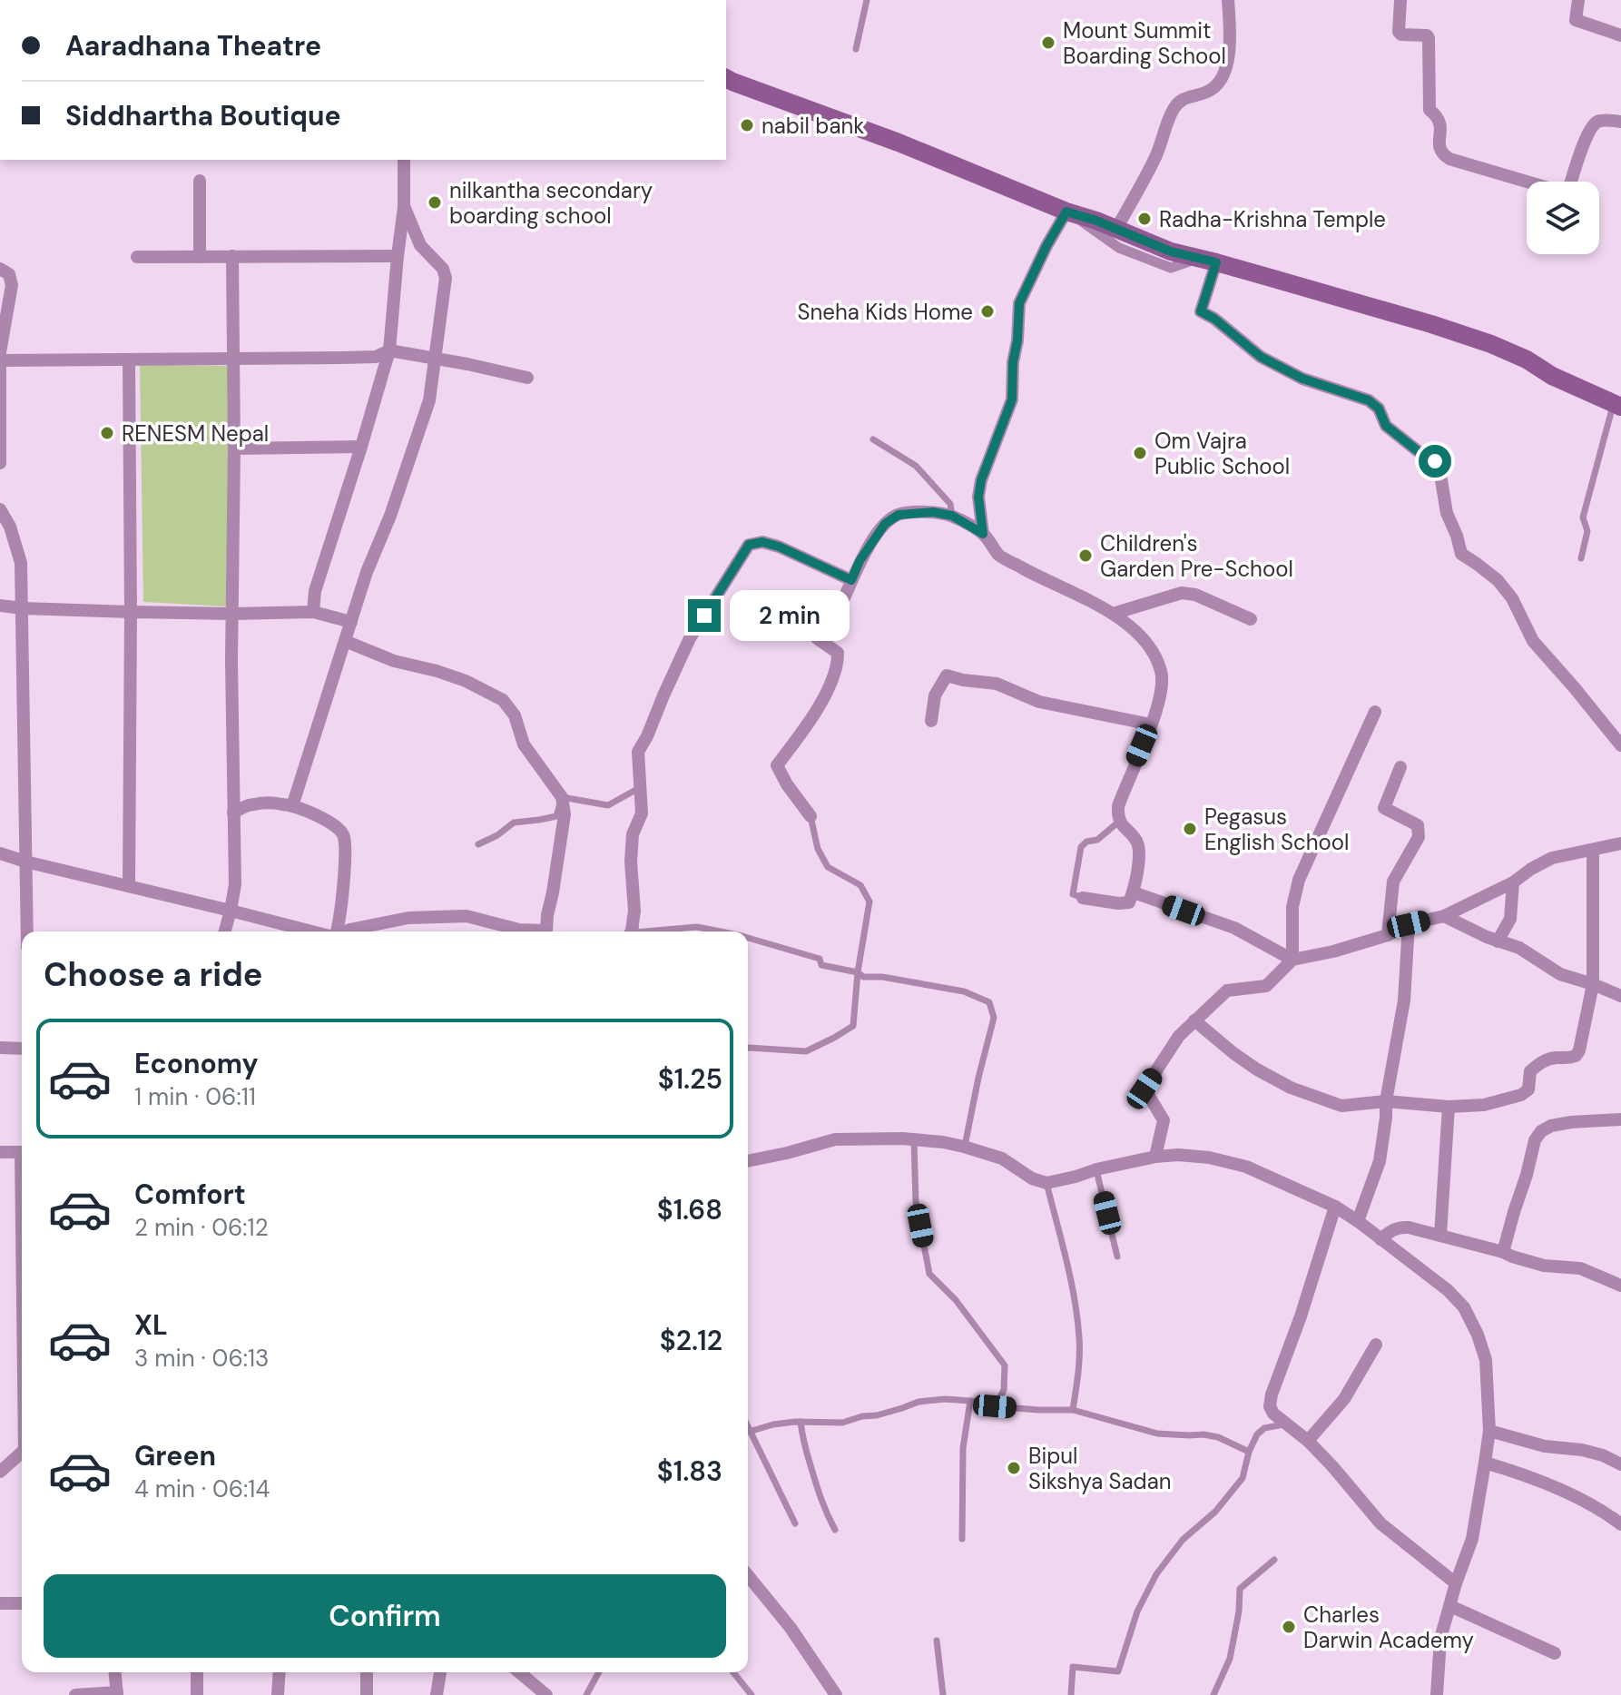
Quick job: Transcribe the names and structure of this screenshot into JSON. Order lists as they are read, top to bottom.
{
  "places": [
    "Mount Summit Boarding School",
    "nabil bank",
    "nilkantha secondary boarding school",
    "Radha-Krishna Temple",
    "Sneha Kids Home",
    "RENESM Nepal",
    "Om Vajra Public School",
    "Children's Garden Pre-School",
    "Pegasus English School",
    "Bipul Sikshya Sadan",
    "Charles Darwin Academy"
  ],
  "page": {
    "banner": ["Aaradhana Theatre", "Siddhartha Boutique"],
    "bubble": "2 min",
    "heading": "Choose a ride",
    "list": [
      {
        "name": "Economy",
        "note": "1 min · 06:11",
        "value": "$1.25"
      },
      {
        "name": "Comfort",
        "note": "2 min · 06:12",
        "value": "$1.68"
      },
      {
        "name": "XL",
        "note": "3 min · 06:13",
        "value": "$2.12"
      },
      {
        "name": "Green",
        "note": "4 min · 06:14",
        "value": "$1.83"
      }
    ],
    "buttons": "Confirm"
  }
}
